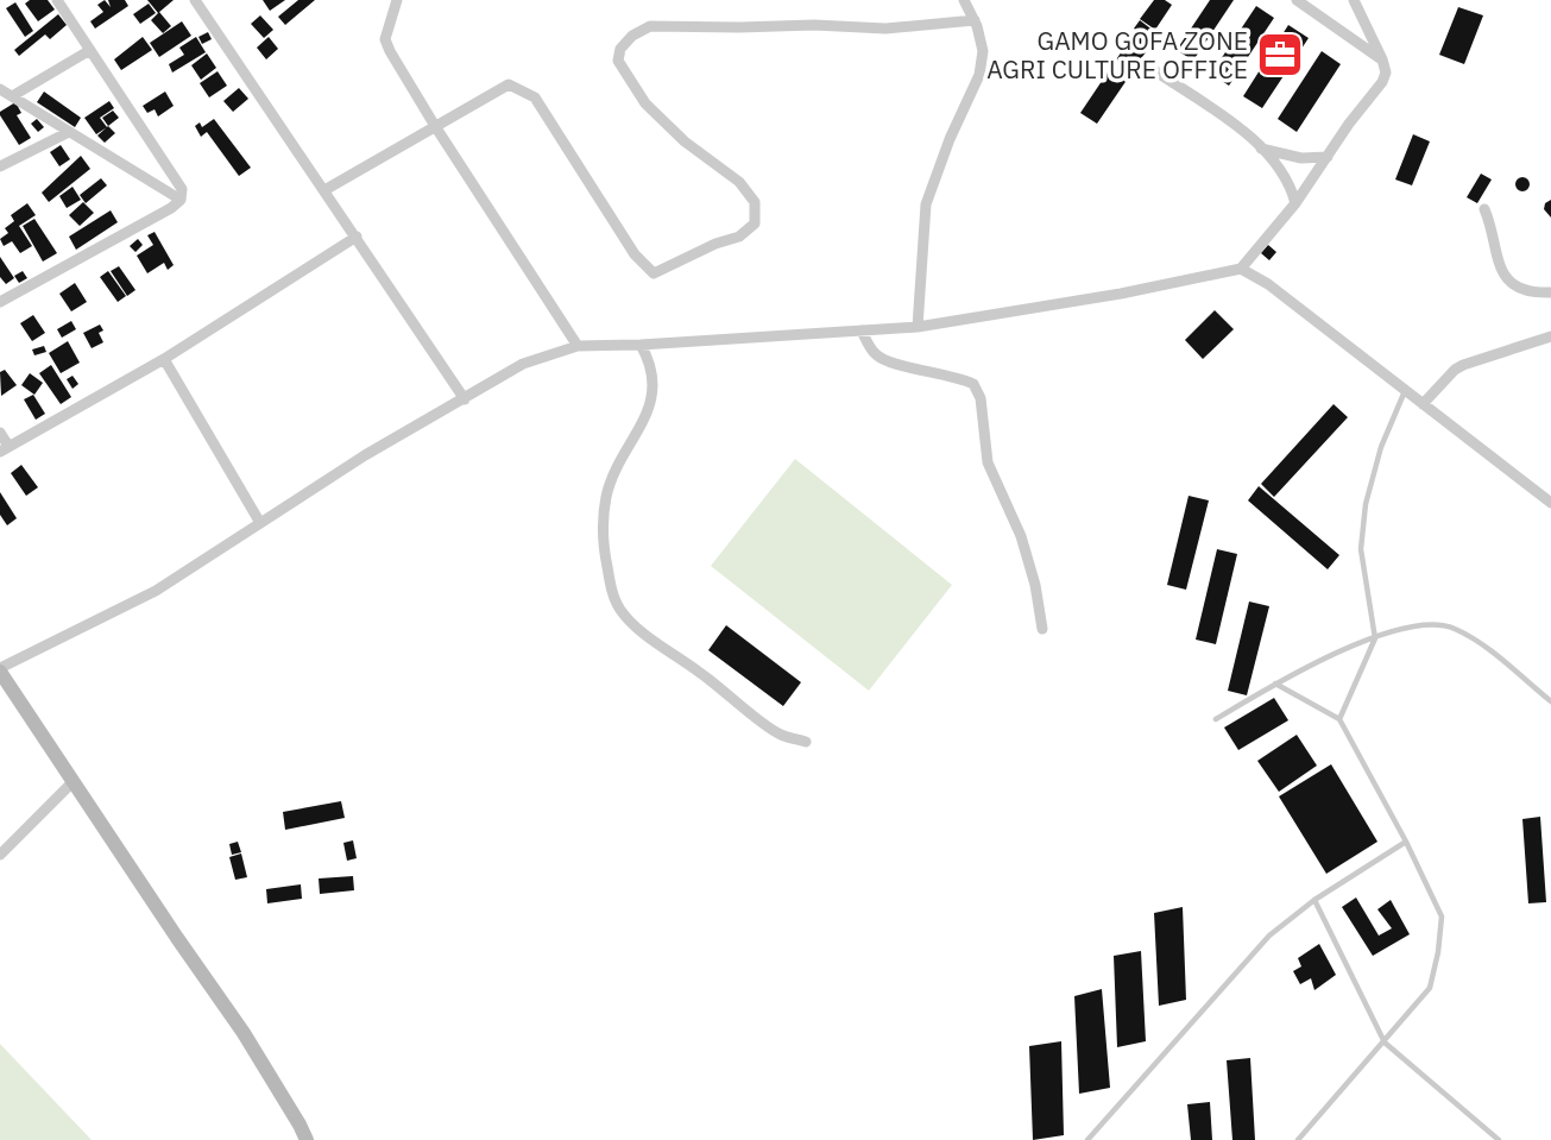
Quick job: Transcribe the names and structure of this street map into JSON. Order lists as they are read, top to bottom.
{
  "places": {
    "office": ["GAMO GOFA ZONE AGRI CULTURE OFFICE"]
  }
}
